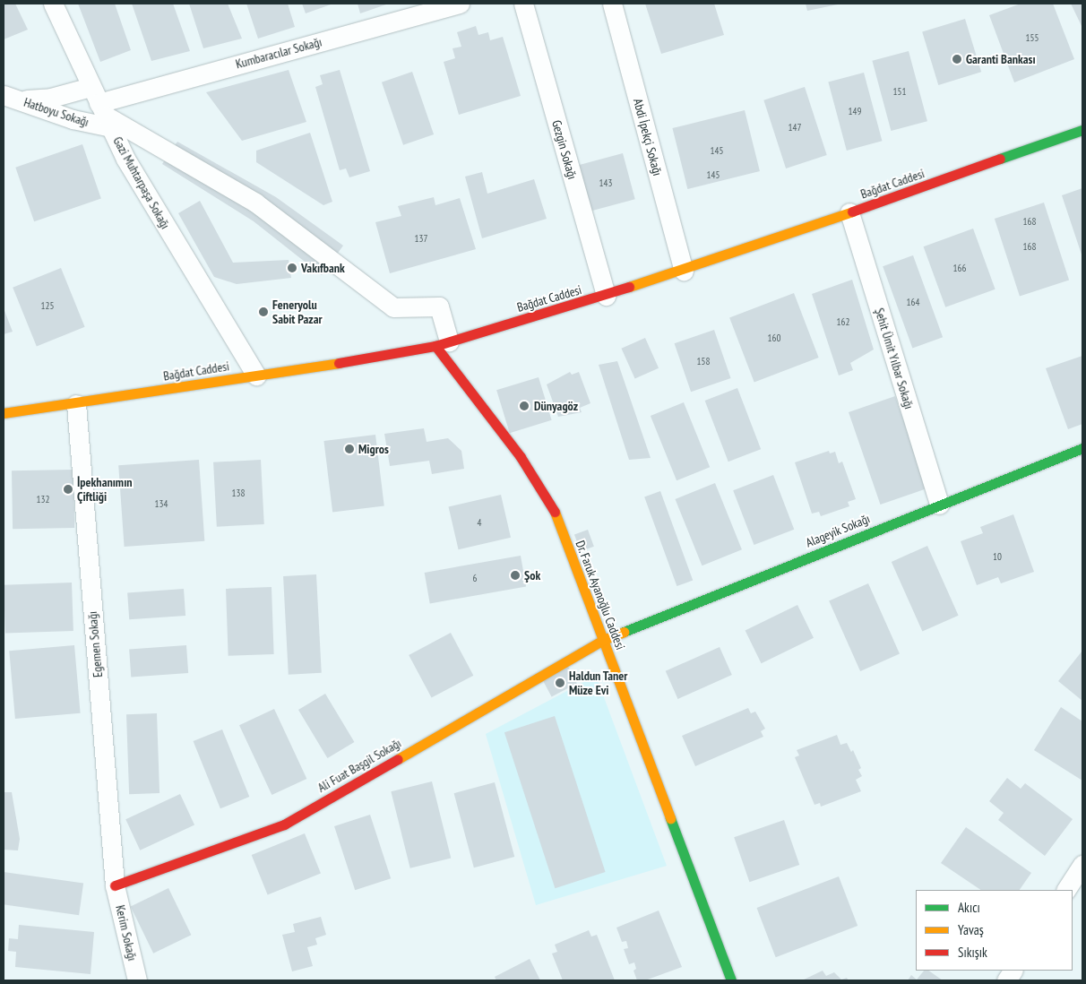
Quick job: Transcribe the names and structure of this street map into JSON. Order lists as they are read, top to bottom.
{
  "streets": {
    "street": [
      "Kumbaracılar Sokağı",
      "Hatboyu Sokağı",
      "Abdi İpekçi Sokağı",
      "Gezgin Sokağı",
      "Gazi Muhtarpaşa Sokağı",
      "Bağdat Caddesi",
      "Şehit Ümit Yılbar Sokağı",
      "Alageyik Sokağı",
      "Dr. Faruk Ayanoğlu Caddesi",
      "Egemen Sokağı",
      "Ali Fuat Başgil Sokağı",
      "Kerim Sokağı"
    ]
  },
  "crossings": [
    ["Kumbaracılar Sokağı", "Hatboyu Sokağı"],
    ["Kumbaracılar Sokağı", "Gazi Muhtarpaşa Sokağı"],
    ["Hatboyu Sokağı", "Gazi Muhtarpaşa Sokağı"],
    ["Abdi İpekçi Sokağı", "Bağdat Caddesi"],
    ["Gezgin Sokağı", "Bağdat Caddesi"],
    ["Gazi Muhtarpaşa Sokağı", "Bağdat Caddesi"],
    ["Bağdat Caddesi", "Şehit Ümit Yılbar Sokağı"],
    ["Bağdat Caddesi", "Dr. Faruk Ayanoğlu Caddesi"],
    ["Bağdat Caddesi", "Egemen Sokağı"],
    ["Şehit Ümit Yılbar Sokağı", "Alageyik Sokağı"],
    ["Alageyik Sokağı", "Dr. Faruk Ayanoğlu Caddesi"],
    ["Alageyik Sokağı", "Ali Fuat Başgil Sokağı"],
    ["Dr. Faruk Ayanoğlu Caddesi", "Ali Fuat Başgil Sokağı"],
    ["Egemen Sokağı", "Ali Fuat Başgil Sokağı"],
    ["Egemen Sokağı", "Kerim Sokağı"],
    ["Ali Fuat Başgil Sokağı", "Kerim Sokağı"]
  ],
  "places": [
    "Garanti Bankası",
    "Vakıfbank",
    "Feneryolu Sabit Pazar",
    "Dünyagöz",
    "Migros",
    "İpekhanımın Çiftliği",
    "Şok",
    "Haldun Taner Müze Evi"
  ],
  "house_numbers": [
    "155",
    "151",
    "149",
    "147",
    "145",
    "145",
    "143",
    "168",
    "137",
    "168",
    "166",
    "164",
    "125",
    "162",
    "160",
    "158",
    "138",
    "132",
    "134",
    "4",
    "10",
    "6"
  ],
  "legend": ["Akıcı", "Yavaş", "Sıkışık"]
}
